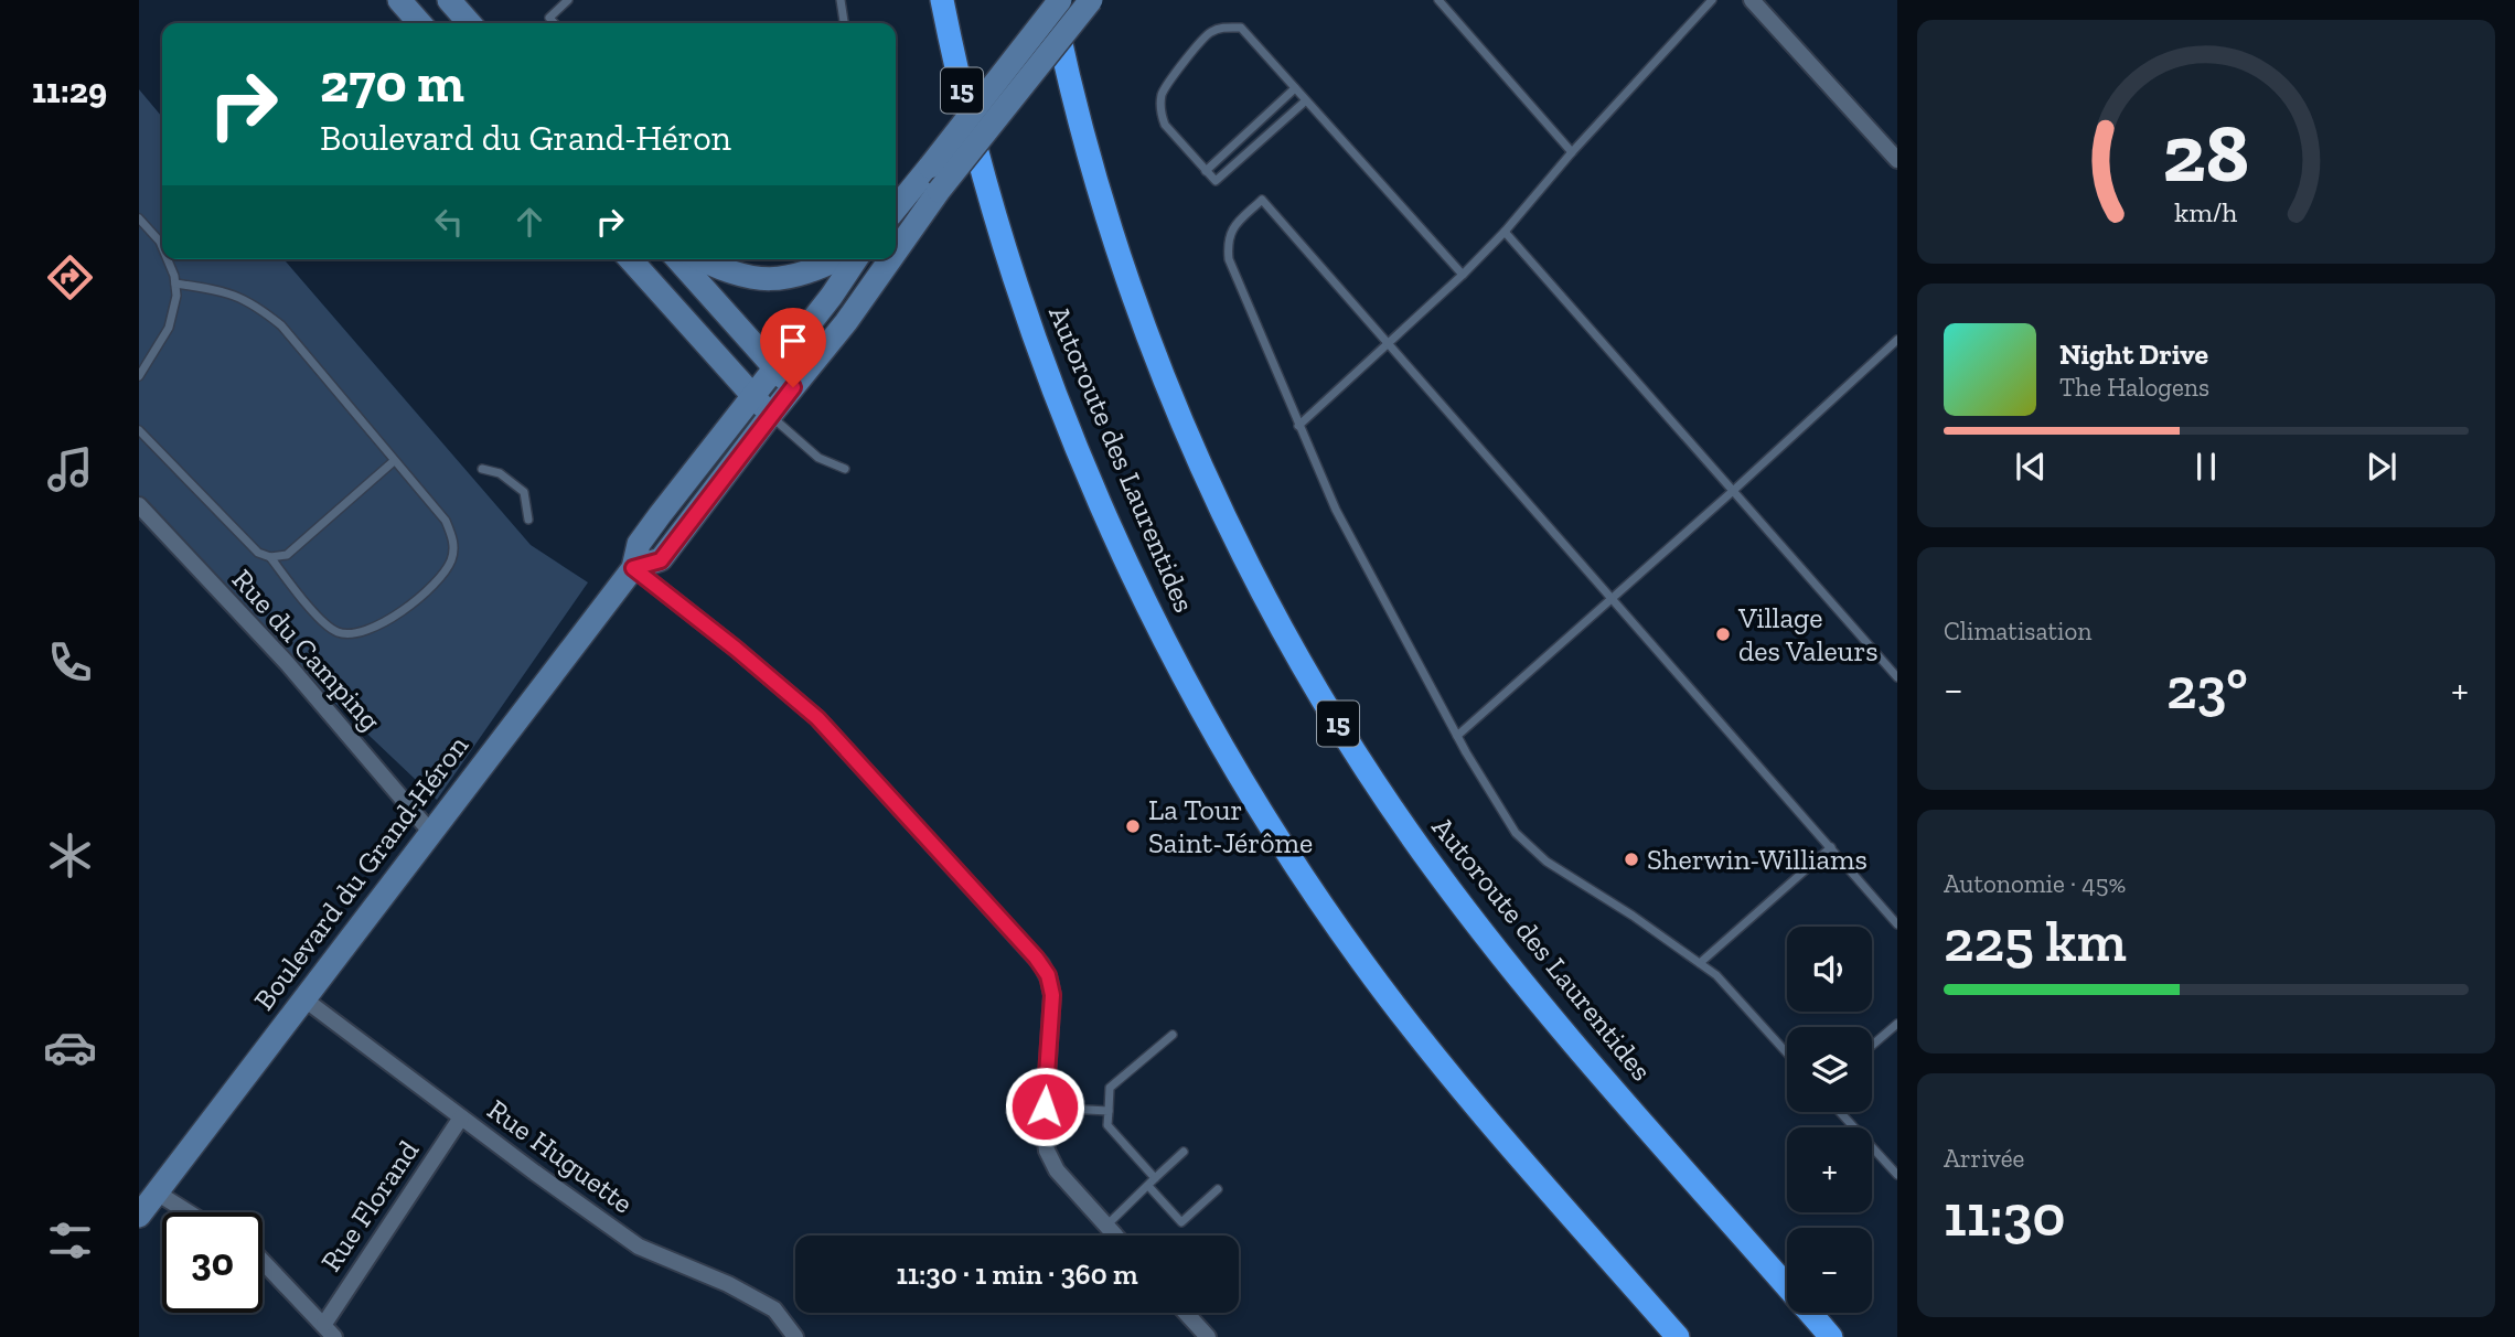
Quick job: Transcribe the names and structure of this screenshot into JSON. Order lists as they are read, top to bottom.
{
  "streets": {
    "highway": ["15", "Autoroute des Laurentides"],
    "street": [
      "Rue du Camping",
      "Boulevard du Grand-Héron",
      "Rue Huguette",
      "Rue Florand"
    ]
  },
  "crossings": [
    ["Rue du Camping", "Boulevard du Grand-Héron"],
    ["Boulevard du Grand-Héron", "Rue Huguette"],
    ["Rue Huguette", "Rue Florand"]
  ],
  "places": ["Village des Valeurs", "La Tour Saint-Jérôme", "Sherwin-Williams"],
  "page": {
    "tabs": "11:29",
    "turn": ["270 m", "Boulevard du Grand-Héron"],
    "song": ["Night Drive", "The Halogens"],
    "tile": [
      "Climatisation",
      ["Autonomie · 45%", "225 km"],
      ["Arrivée", "11:30"]
    ],
    "heat": ["−", "23°", "+"],
    "map_buttons": ["+", "−"],
    "limit": "30",
    "trip": "11:30 · 1 min · 360 m",
    "gauge": ["28", "km/h"]
  }
}
